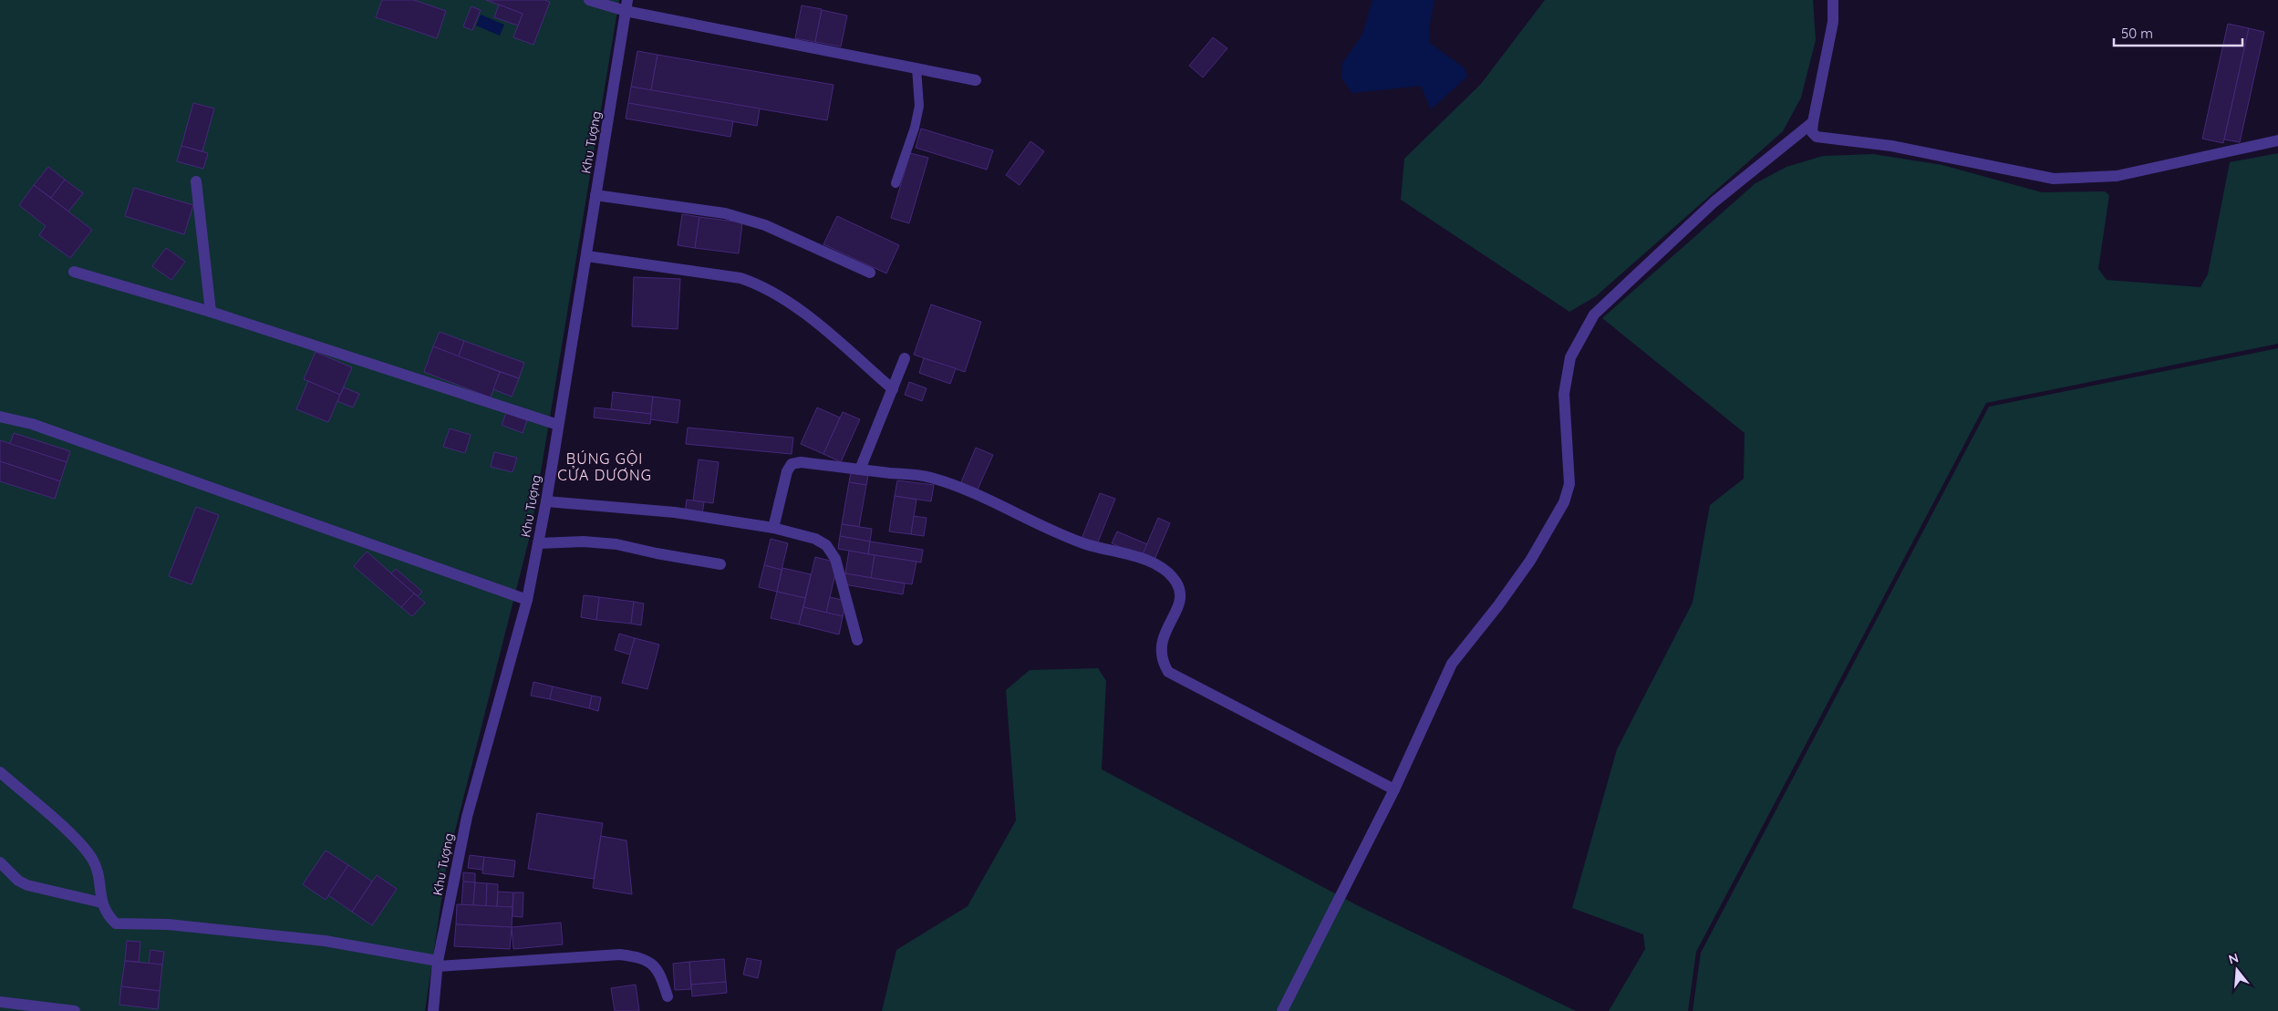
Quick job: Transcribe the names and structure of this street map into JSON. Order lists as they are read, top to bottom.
{
  "streets": {
    "street": ["Khu Tượng"]
  },
  "districts": ["BÚNG GỘI CỬA DƯƠNG"],
  "scale_bar": "50 m",
  "north": "top"
}
